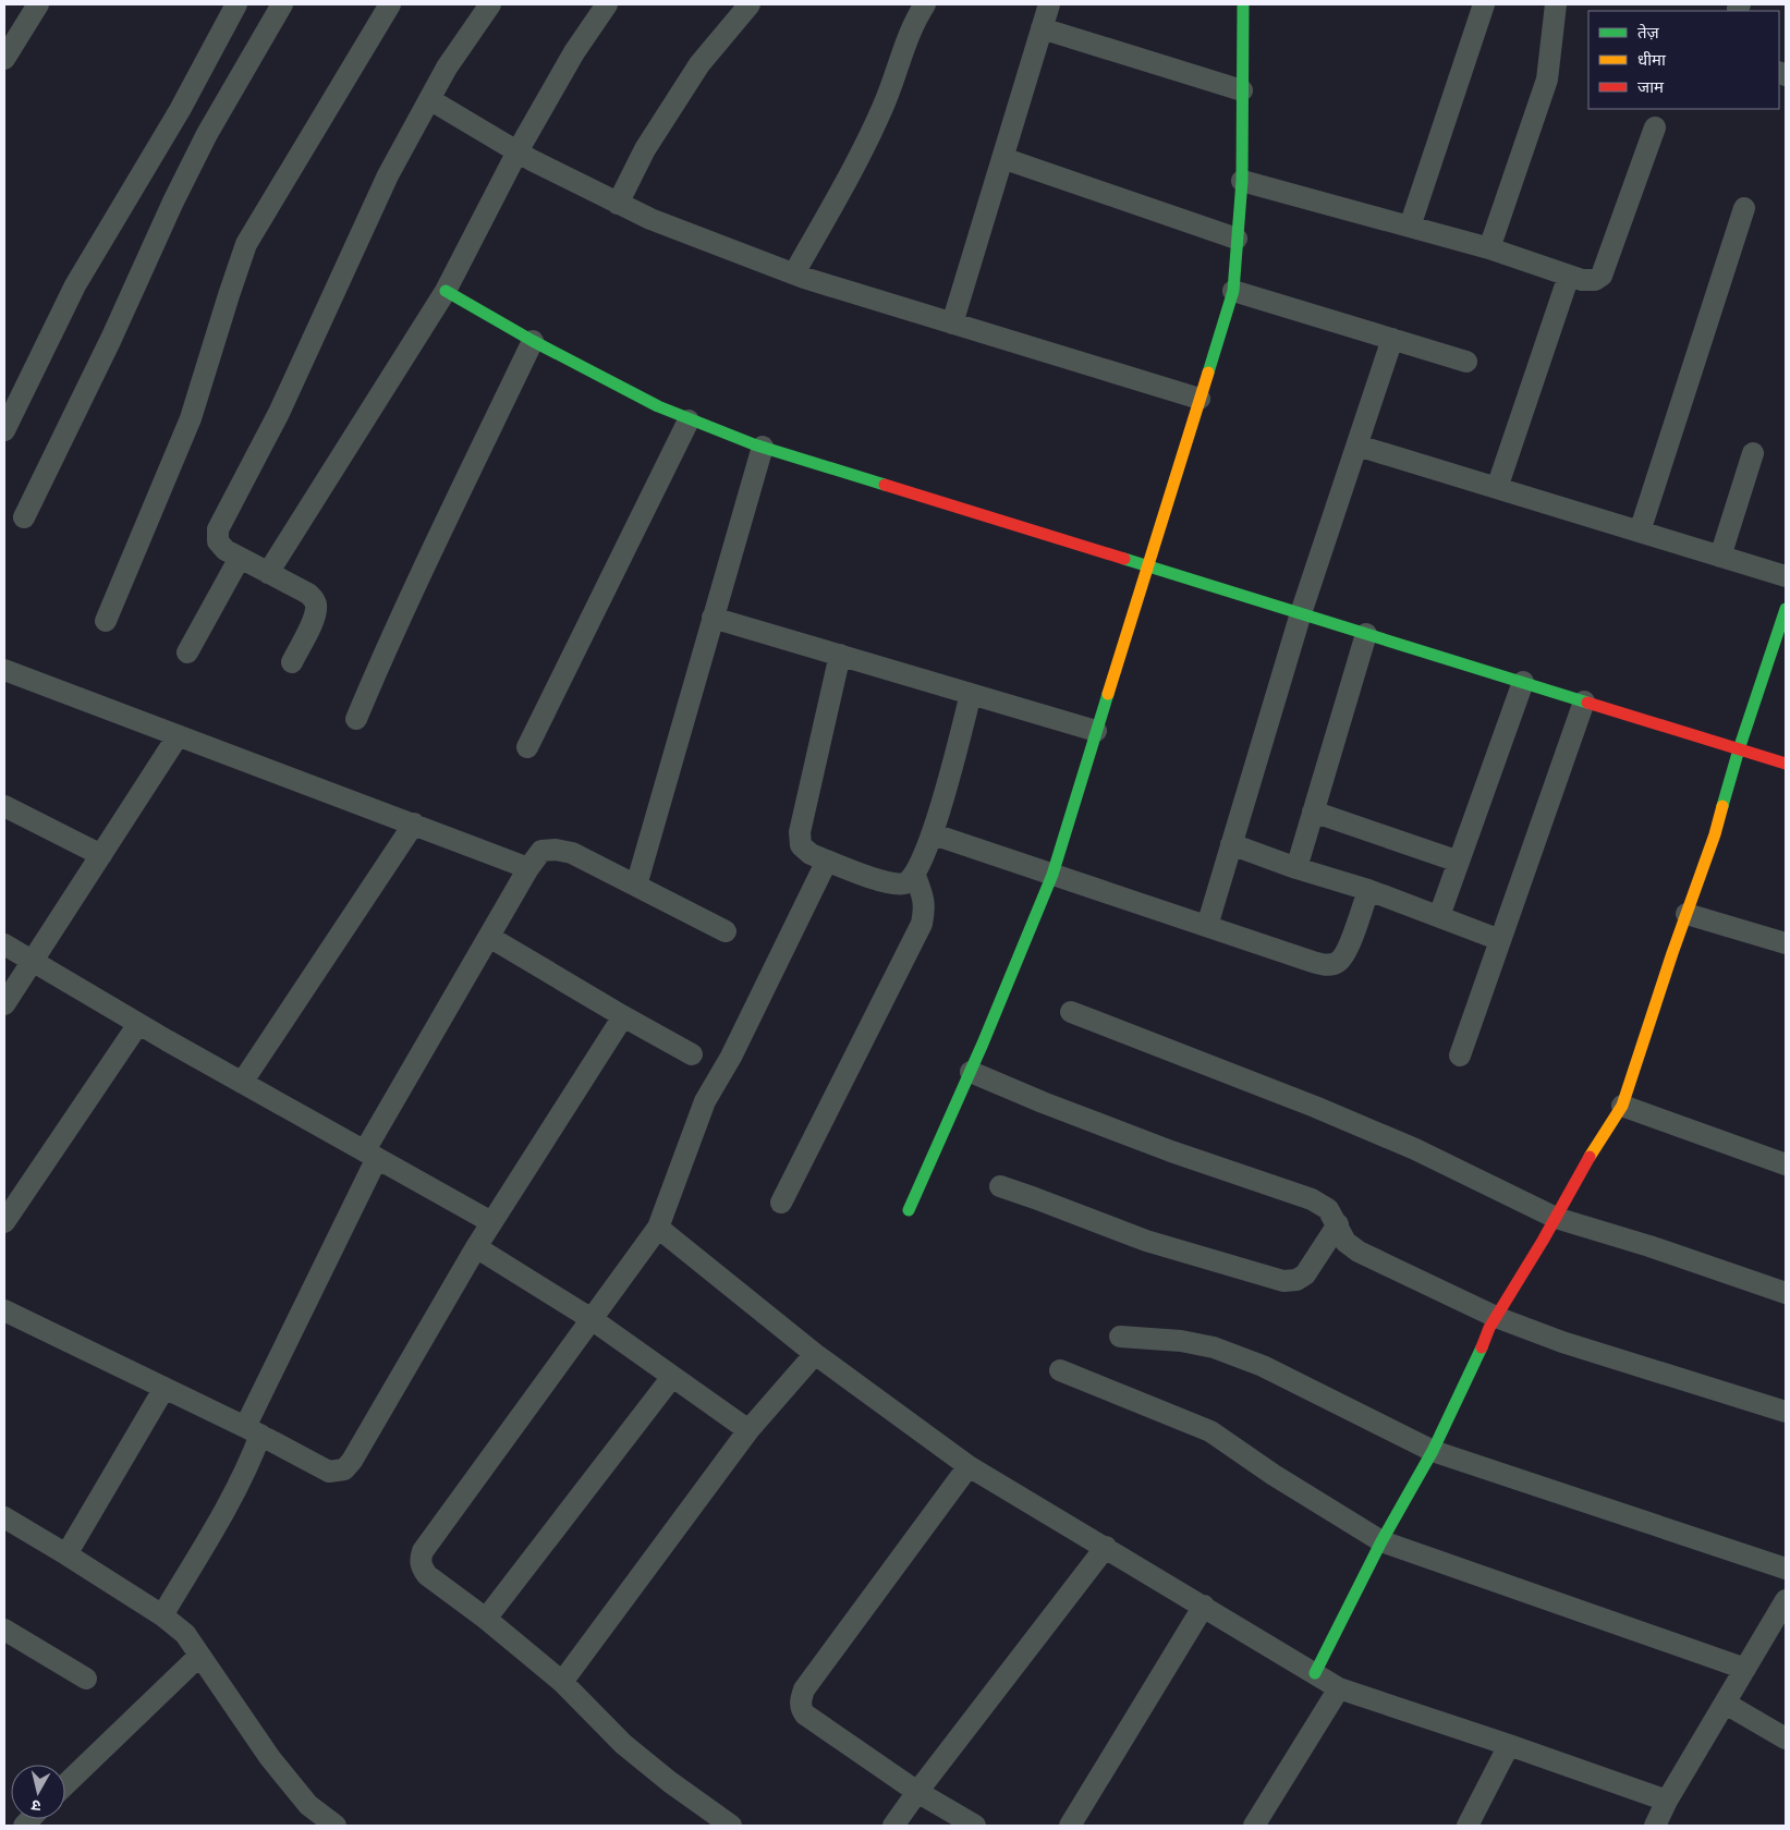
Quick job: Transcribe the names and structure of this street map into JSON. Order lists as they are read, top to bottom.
{
  "legend": ["तेज़", "धीमा", "जाम"],
  "north": "bottom"
}
